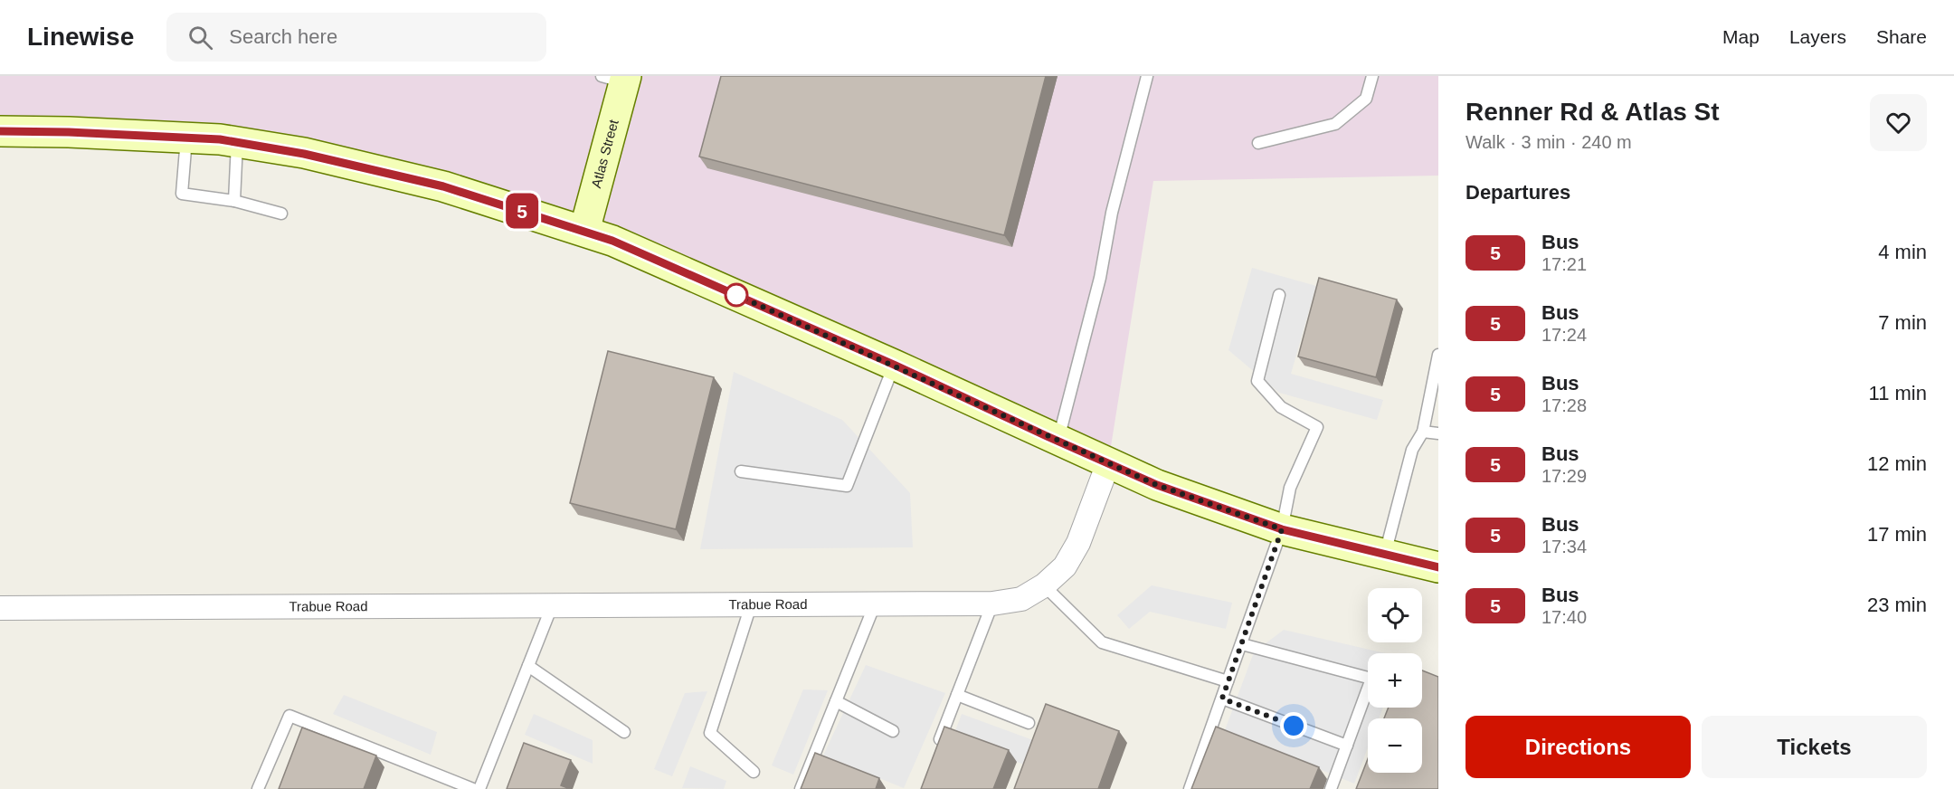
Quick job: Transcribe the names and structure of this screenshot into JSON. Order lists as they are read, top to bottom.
{
  "streets": {
    "main road": ["Atlas Street"],
    "street": ["Trabue Road"]
  },
  "lines": ["bus line 5"],
  "page": {
    "header": "Linewise",
    "search": "Search here",
    "nav": ["Map", "Layers", "Share"],
    "on_map": "5",
    "heading": [
      ["Renner Rd & Atlas St", "Walk · 3 min · 240 m"],
      "Departures"
    ],
    "list": [
      {
        "mark": "5",
        "name": "Bus",
        "note": "17:21",
        "value": "4 min"
      },
      {
        "mark": "5",
        "name": "Bus",
        "note": "17:24",
        "value": "7 min"
      },
      {
        "mark": "5",
        "name": "Bus",
        "note": "17:28",
        "value": "11 min"
      },
      {
        "mark": "5",
        "name": "Bus",
        "note": "17:29",
        "value": "12 min"
      },
      {
        "mark": "5",
        "name": "Bus",
        "note": "17:34",
        "value": "17 min"
      },
      {
        "mark": "5",
        "name": "Bus",
        "note": "17:40",
        "value": "23 min"
      }
    ],
    "map_buttons": ["+", "−"],
    "buttons": ["Directions", "Tickets"]
  }
}
